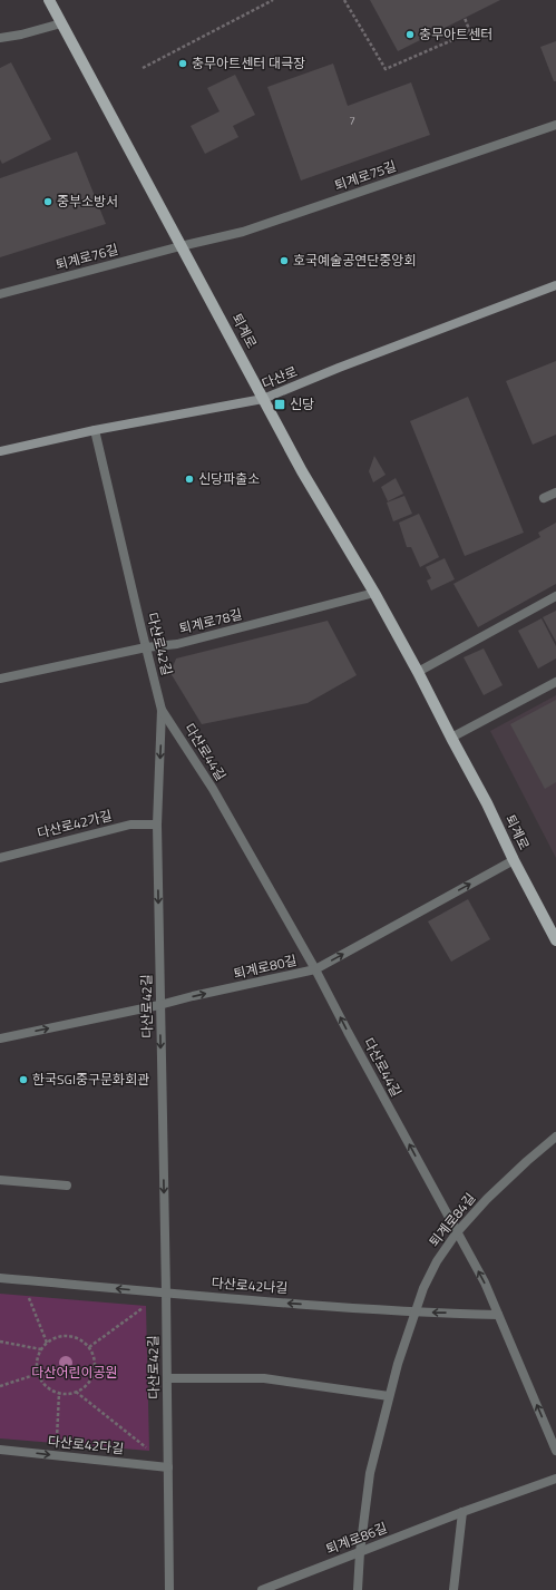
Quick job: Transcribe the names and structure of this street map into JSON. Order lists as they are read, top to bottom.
{
  "streets": {
    "main road": ["퇴계로", "다산로"],
    "street": [
      "퇴계로75길",
      "퇴계로76길",
      "퇴계로78길",
      "다산로42길",
      "다산로44길",
      "다산로42가길",
      "퇴계로80길",
      "퇴계로84길",
      "다산로42나길",
      "다산로42다길",
      "퇴계로86길"
    ]
  },
  "crossings": [
    ["퇴계로75길", "퇴계로76길"],
    ["퇴계로75길", "퇴계로"],
    ["퇴계로76길", "퇴계로"],
    ["퇴계로", "다산로"],
    ["퇴계로", "퇴계로78길"],
    ["퇴계로", "퇴계로80길"],
    ["다산로", "다산로42길"],
    ["퇴계로78길", "다산로42길"],
    ["다산로42길", "다산로44길"],
    ["다산로42길", "다산로42가길"],
    ["다산로42길", "퇴계로80길"],
    ["다산로42길", "다산로42나길"],
    ["다산로42길", "다산로42다길"],
    ["다산로44길", "퇴계로80길"],
    ["다산로44길", "퇴계로84길"],
    ["다산로44길", "다산로42나길"],
    ["퇴계로84길", "다산로42나길"],
    ["퇴계로84길", "퇴계로86길"]
  ],
  "one_way": [
    "다산로42길",
    "다산로44길",
    "퇴계로80길",
    "다산로42나길"
  ],
  "parks": ["다산어린이공원"],
  "places": {
    "other": [
      "충무아트센터",
      "충무아트센터 대극장",
      "중부소방서",
      "호국예술공연단중앙회",
      "신당파출소",
      "한국SGI중구문화회관"
    ],
    "transit": ["신당"]
  },
  "house_numbers": ["7"]
}
